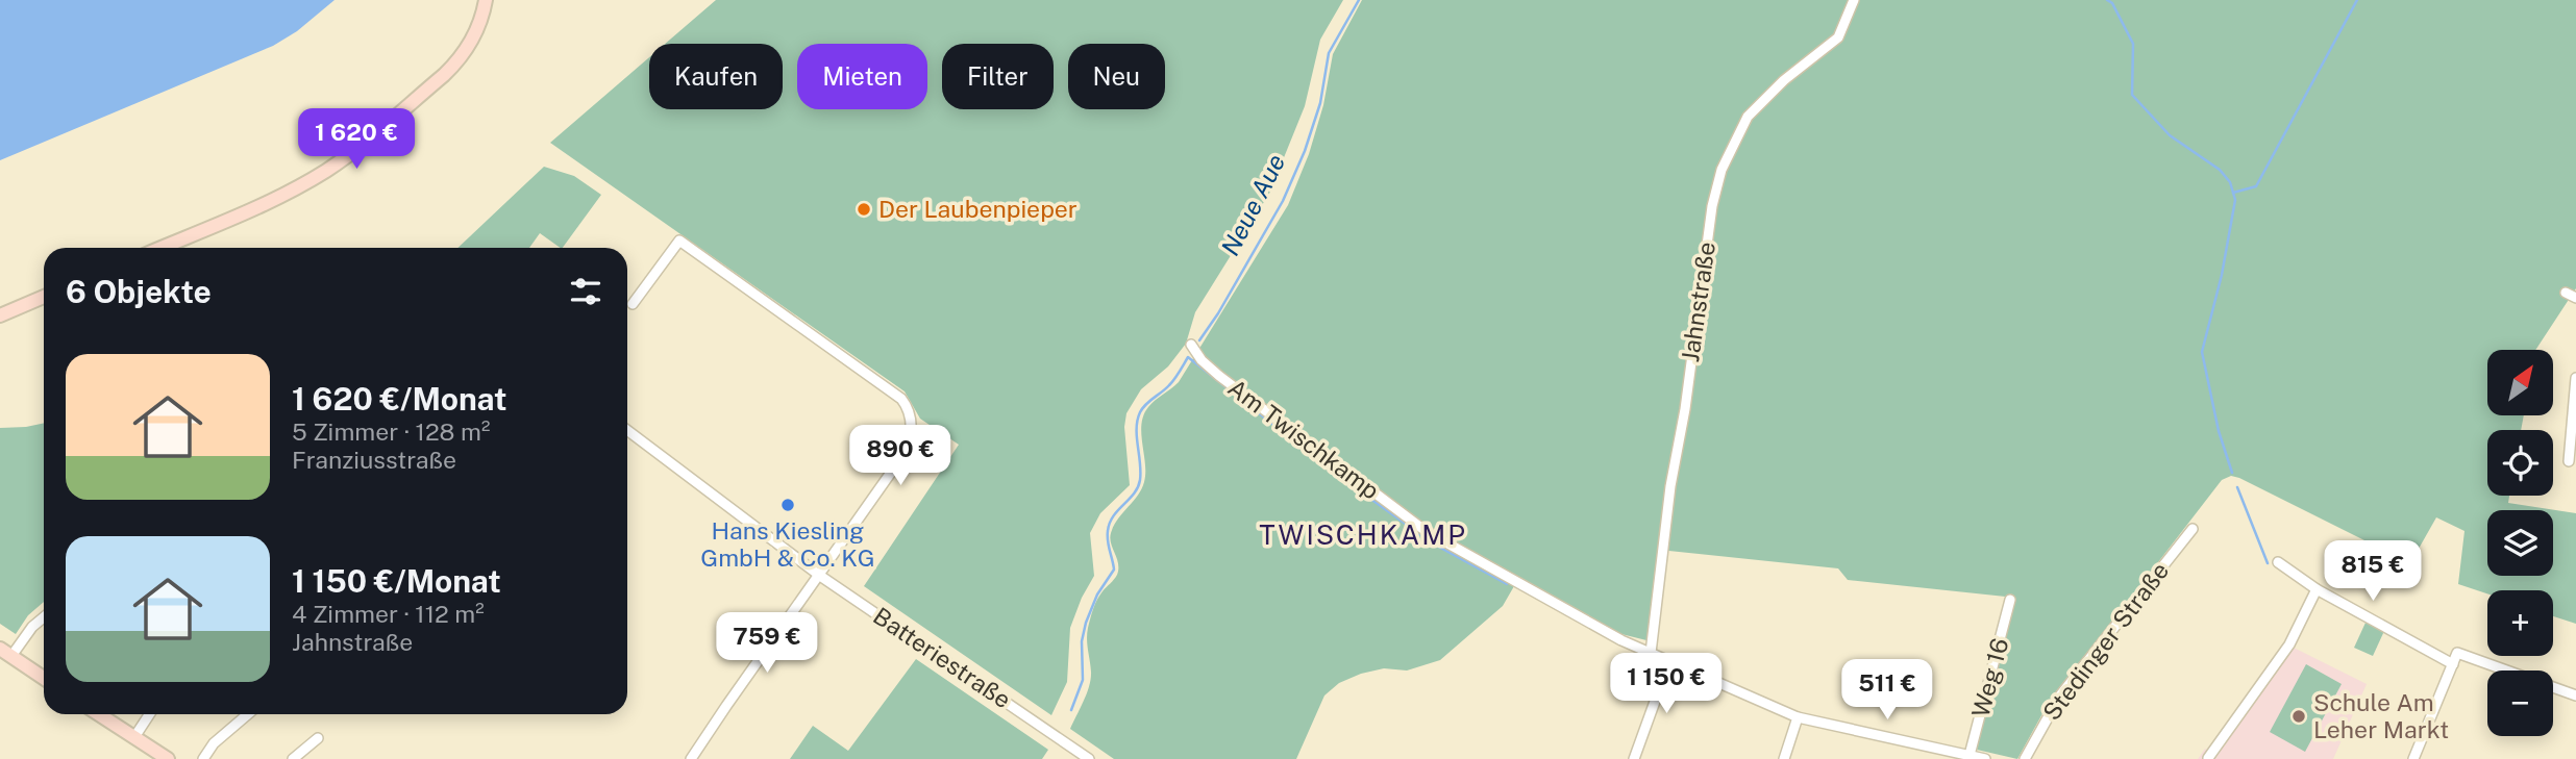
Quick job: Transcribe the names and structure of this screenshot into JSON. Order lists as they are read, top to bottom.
{
  "streets": {
    "street": [
      "Jahnstraße",
      "Am Twischkamp",
      "Stedinger Straße",
      "Batteriestraße",
      "Weg 16"
    ]
  },
  "crossings": [
    ["Jahnstraße", "Am Twischkamp"],
    ["Am Twischkamp", "Weg 16"]
  ],
  "districts": ["TWISCHKAMP"],
  "water": ["Neue Aue"],
  "places": ["Der Laubenpieper", "Hans Kiesling GmbH & Co. KG", "Schule Am Leher Markt"],
  "north": "top right",
  "page": {
    "chip": [
      "Kaufen",
      "Mieten",
      "Filter",
      "Neu"
    ],
    "price": [
      "1 620 €",
      "890 €",
      "815 €",
      "759 €",
      "1 150 €",
      "511 €"
    ],
    "heading": "6 Objekte",
    "list": [
      {
        "name": "1 620 €/Monat",
        "note": "5 Zimmer · 128 m² · Franziusstraße"
      },
      {
        "name": "1 150 €/Monat",
        "note": "4 Zimmer · 112 m² · Jahnstraße"
      }
    ],
    "map_buttons": ["+", "−"]
  }
}
